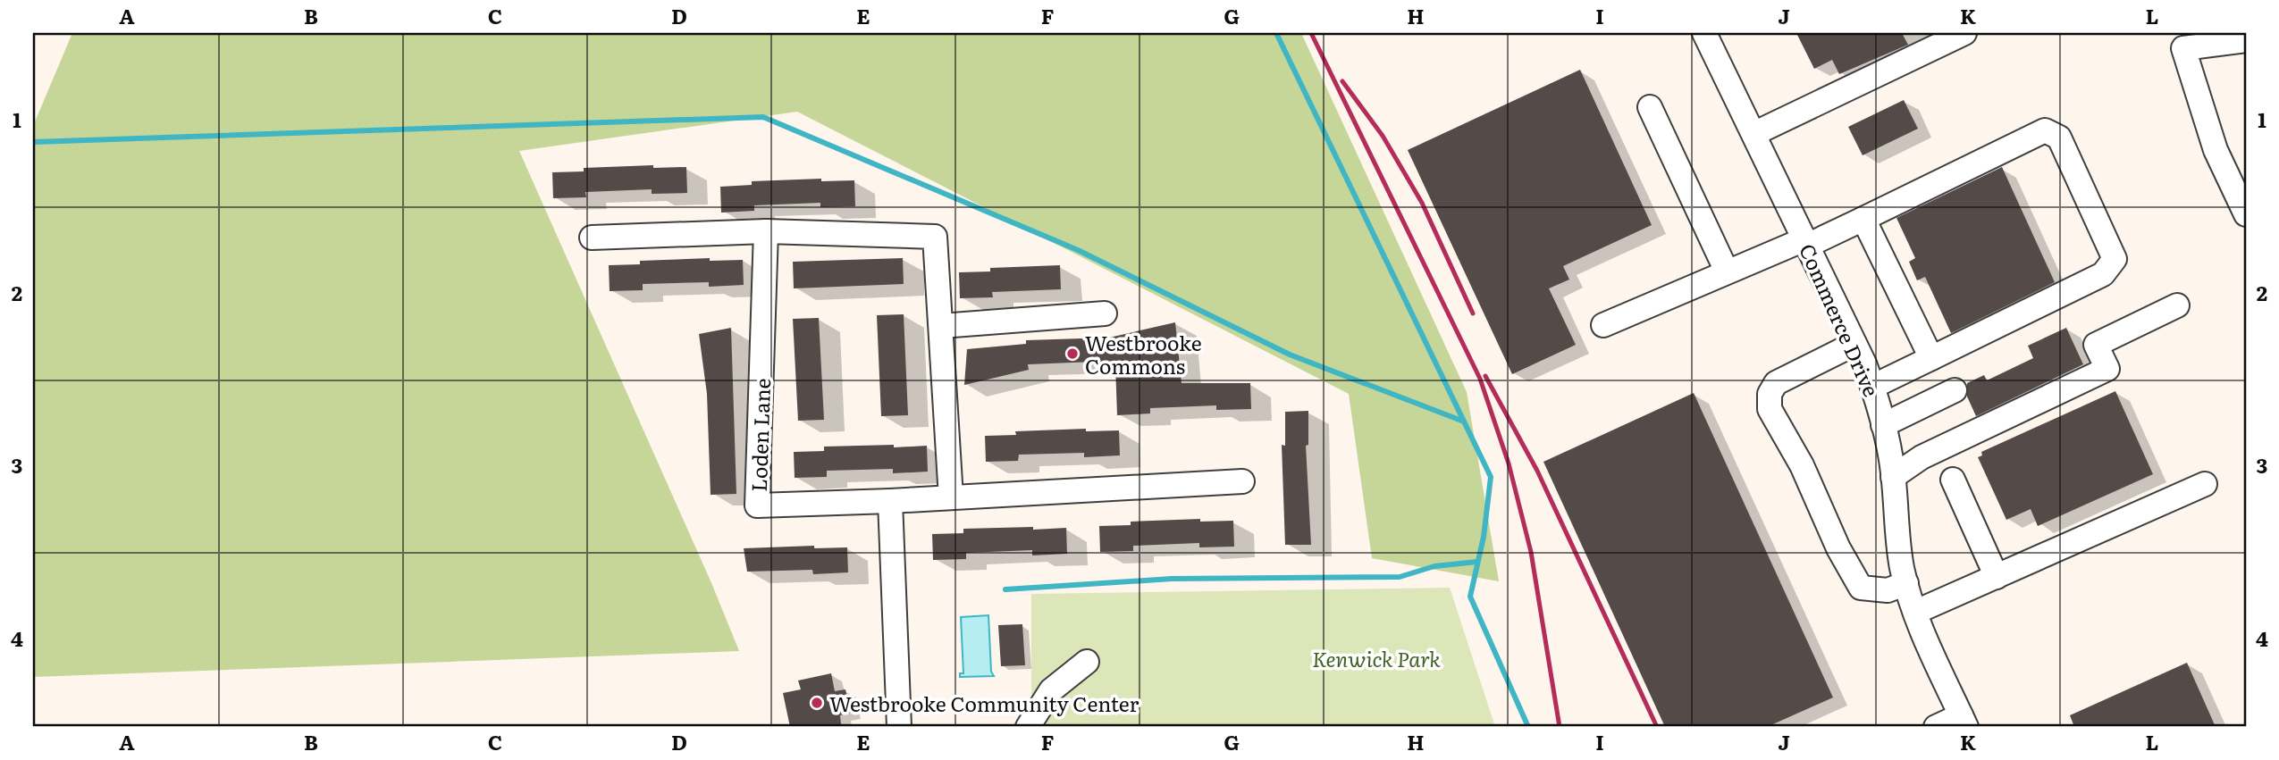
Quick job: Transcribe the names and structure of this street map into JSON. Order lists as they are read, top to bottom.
{
  "streets": {
    "street": ["Commerce Drive", "Loden Lane"]
  },
  "parks": ["Kenwick Park"],
  "places": ["Westbrooke Commons", "Westbrooke Community Center"],
  "grid": {
    "columns": [
      "A",
      "B",
      "C",
      "D",
      "E",
      "F",
      "G",
      "H",
      "I",
      "J",
      "K",
      "L"
    ],
    "rows": [
      "1",
      "2",
      "3",
      "4"
    ]
  }
}
